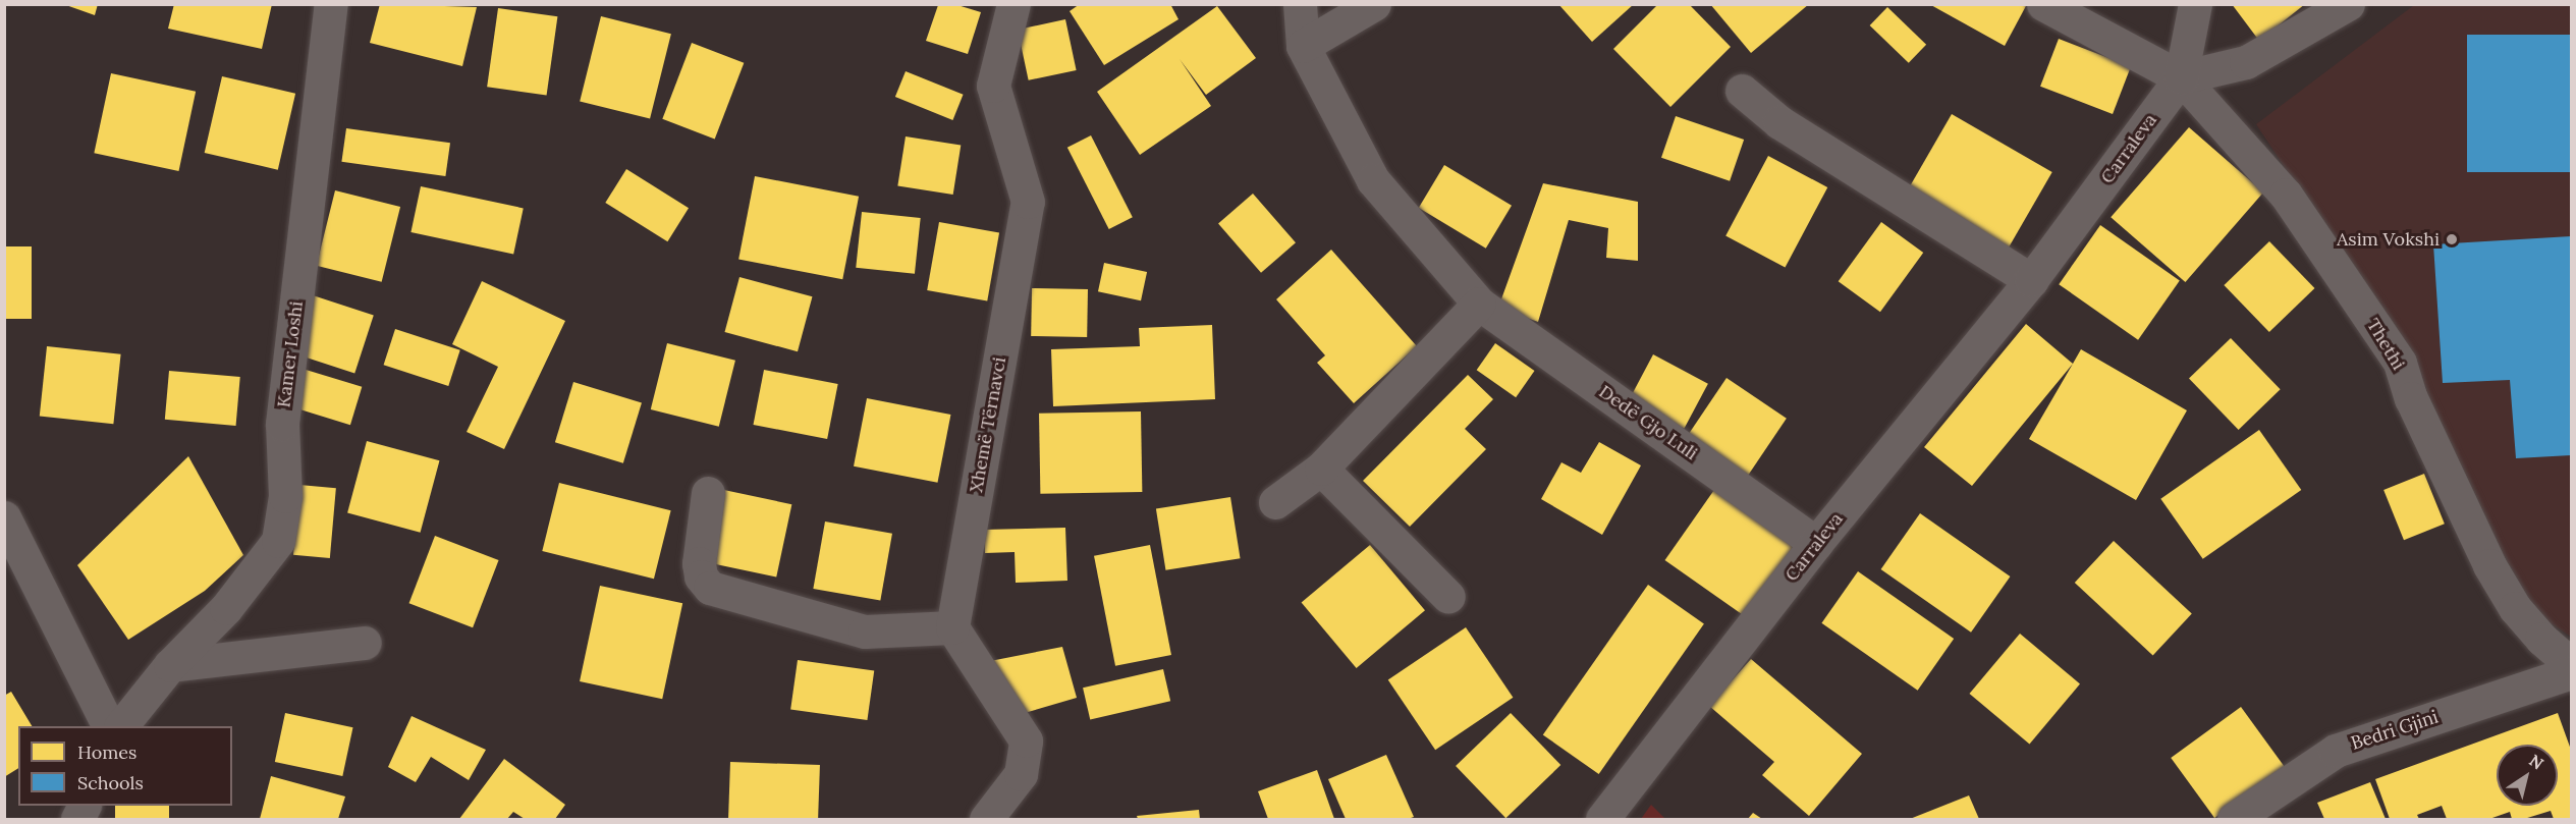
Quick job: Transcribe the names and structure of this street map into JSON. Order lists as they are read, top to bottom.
{
  "streets": {
    "street": [
      "Carraleva",
      "Thethi",
      "Kamer Loshi",
      "Dedë Gjo Luli",
      "Xhemë Tërnavci",
      "Bedri Gjini"
    ]
  },
  "crossings": [
    ["Carraleva", "Thethi"],
    ["Carraleva", "Dedë Gjo Luli"]
  ],
  "places": ["Asim Vokshi"],
  "legend": ["Homes", "Schools"],
  "north": "top right"
}
